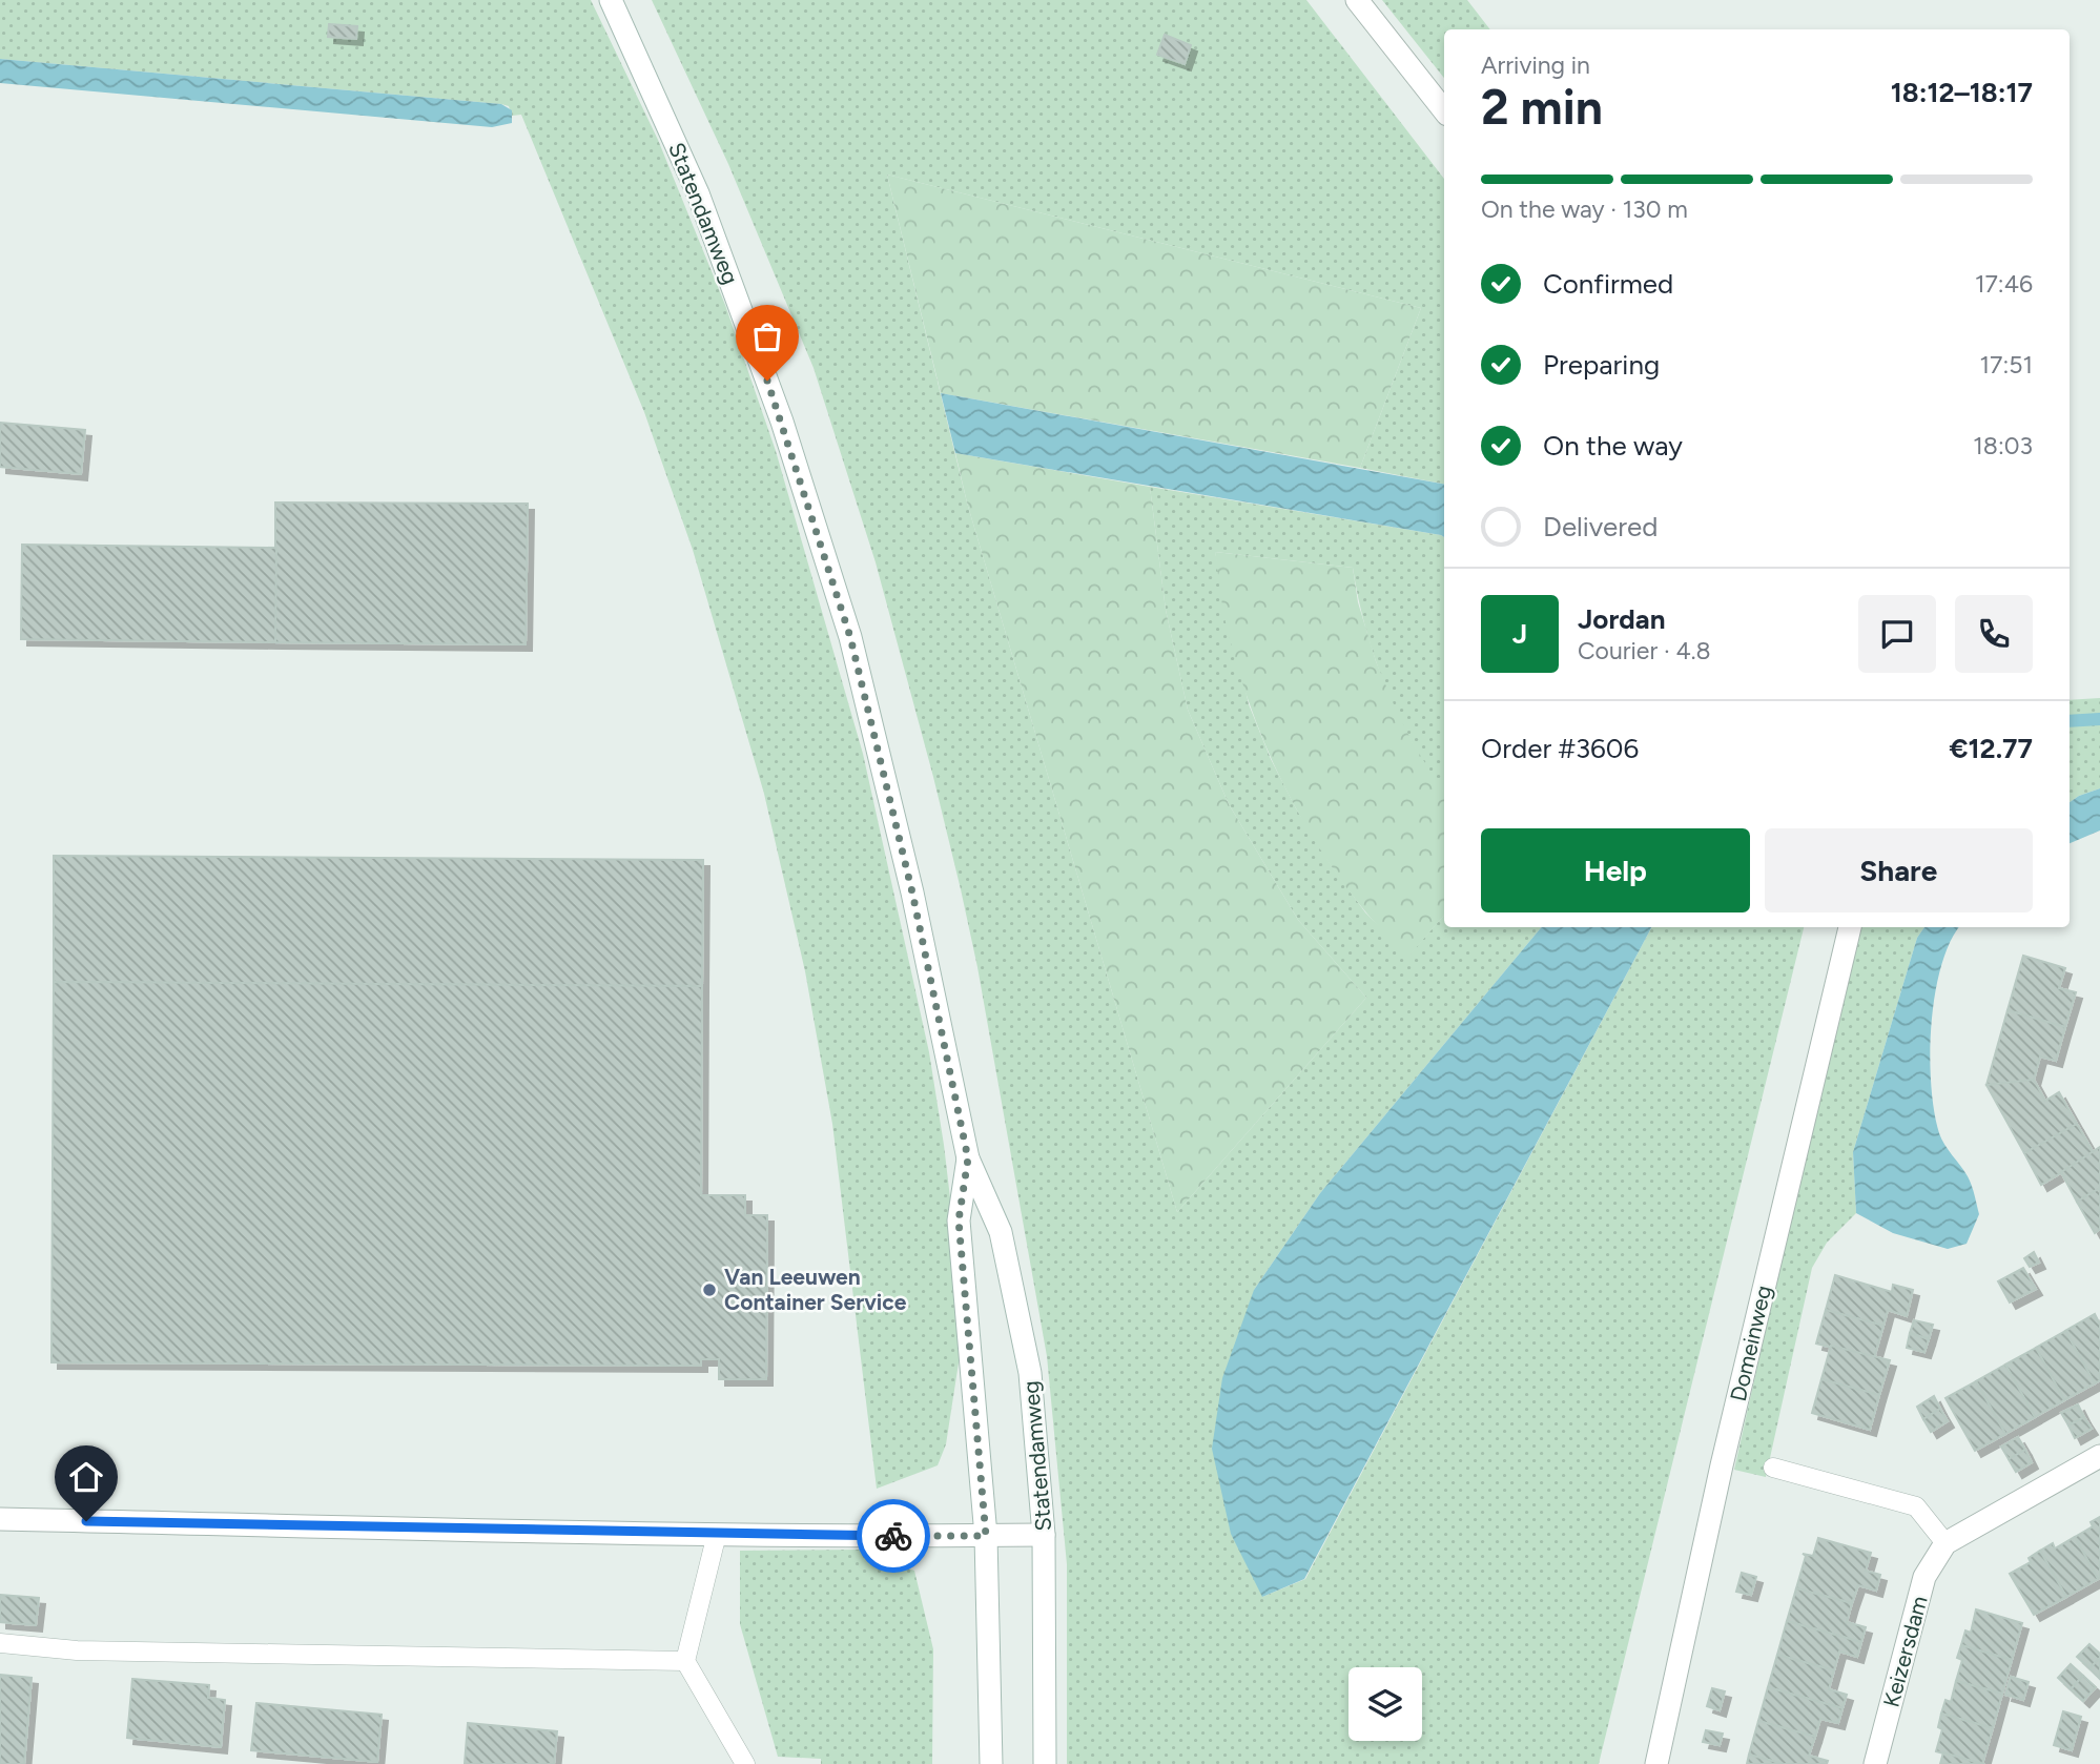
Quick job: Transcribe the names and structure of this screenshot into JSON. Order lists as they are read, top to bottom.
{
  "streets": {
    "street": ["Statendamweg", "Domeinweg", "Keizersdam"]
  },
  "places": ["Van Leeuwen Container Service"],
  "page": {
    "heading": ["2 min", "Arriving in", "18:12–18:17"],
    "panel": [
      "Jordan",
      "Courier · 4.8",
      "Order #3606",
      "€12.77"
    ],
    "bar": "On the way · 130 m",
    "list": [
      ["Confirmed", "17:46"],
      ["Preparing", "17:51"],
      ["On the way", "18:03"],
      "Delivered"
    ],
    "round": "J",
    "buttons": ["Help", "Share"]
  }
}
